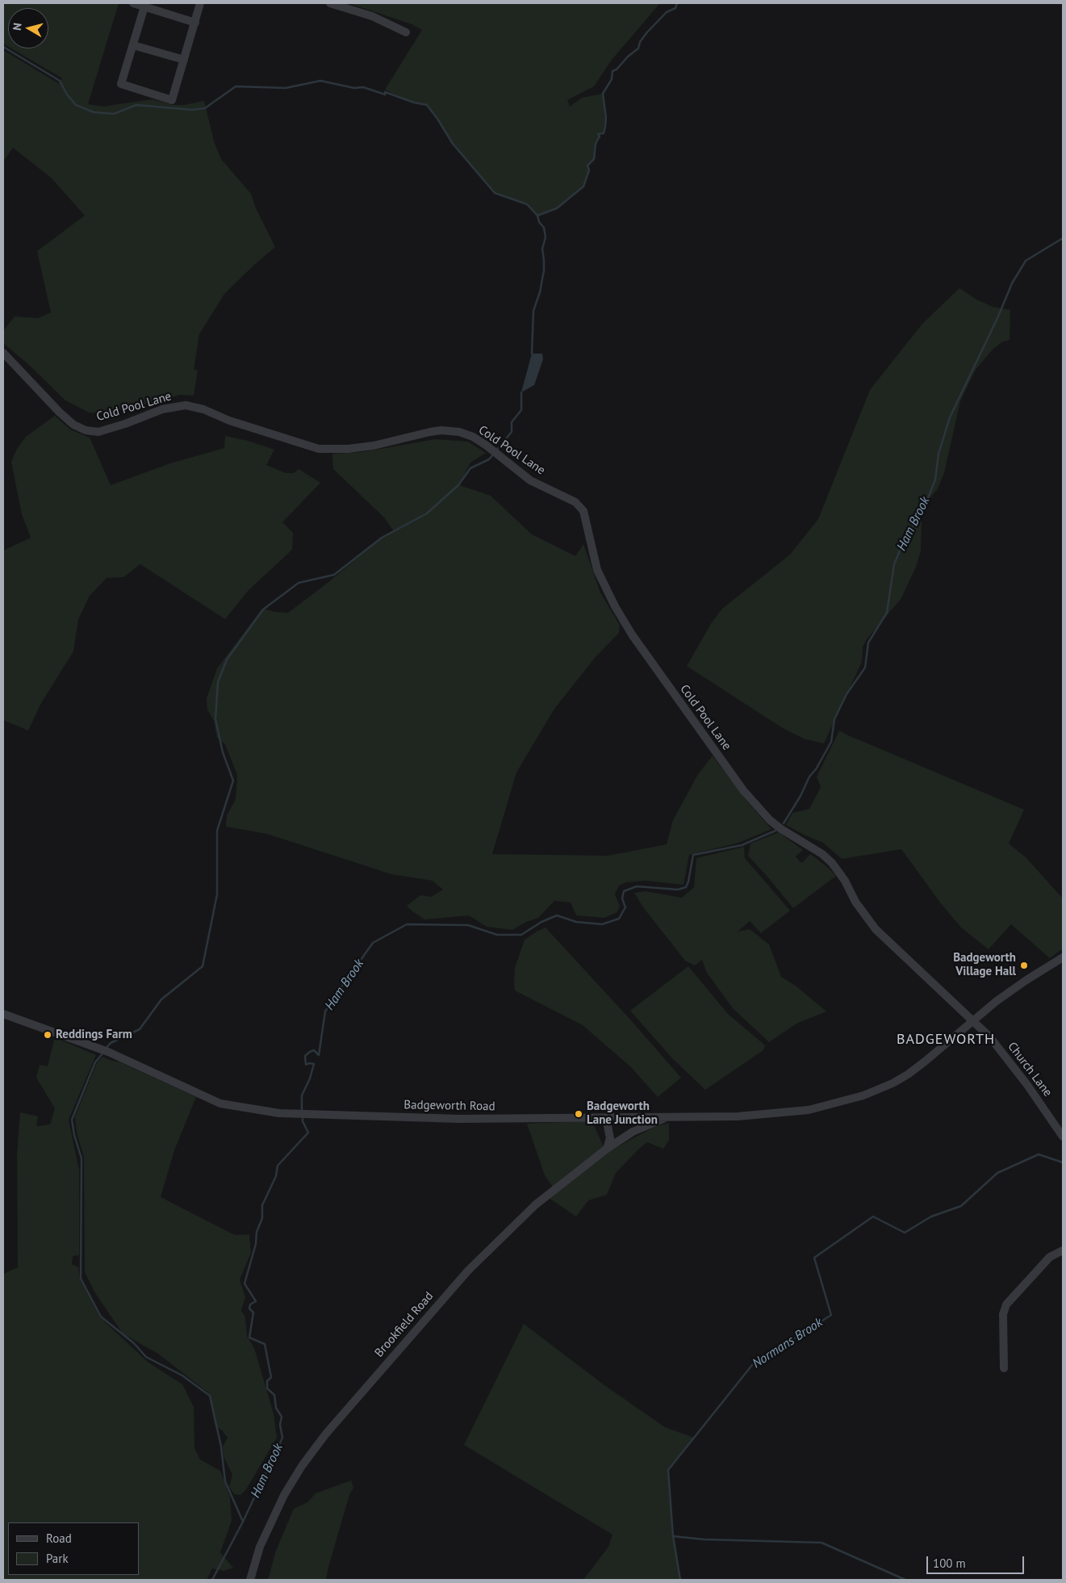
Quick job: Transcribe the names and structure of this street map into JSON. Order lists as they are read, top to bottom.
{
  "streets": {
    "street": [
      "Cold Pool Lane",
      "Church Lane",
      "Badgeworth Road",
      "Brookfield Road"
    ]
  },
  "crossings": [
    ["Cold Pool Lane", "Church Lane"],
    ["Cold Pool Lane", "Badgeworth Road"],
    ["Church Lane", "Badgeworth Road"],
    ["Badgeworth Road", "Brookfield Road"]
  ],
  "districts": ["BADGEWORTH"],
  "water": ["Ham Brook", "Normans Brook"],
  "places": ["Badgeworth Village Hall", "Reddings Farm", "Badgeworth Lane Junction"],
  "legend": ["Road", "Park"],
  "scale_bar": "100 m",
  "north": "left"
}
